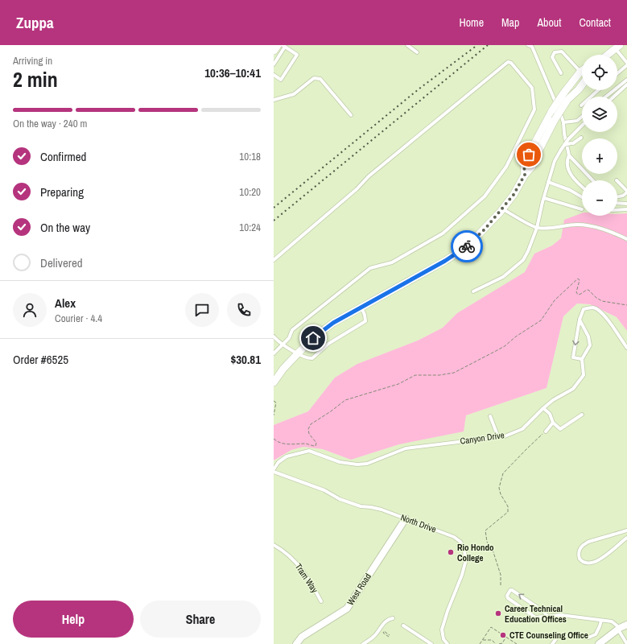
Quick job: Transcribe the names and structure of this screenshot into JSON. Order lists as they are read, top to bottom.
{
  "streets": {
    "street": ["West Road"],
    "lane": ["Canyon Drive", "North Drive", "Tram Way"]
  },
  "crossings": [
    ["Canyon Drive", "North Drive"],
    ["North Drive", "West Road"]
  ],
  "places": ["Rio Hondo College", "Career Technical Education Offices", "CTE Counseling Office"],
  "page": {
    "header": "Zuppa",
    "nav": [
      "Home",
      "Map",
      "About",
      "Contact"
    ],
    "heading": ["2 min", "Arriving in", "10:36–10:41"],
    "panel": [
      "Alex",
      "Courier · 4.4",
      "Order #6525",
      "$30.81"
    ],
    "map_buttons": ["+", "−"],
    "bar": "On the way · 240 m",
    "list": [
      ["Confirmed", "10:18"],
      ["Preparing", "10:20"],
      ["On the way", "10:24"],
      "Delivered"
    ],
    "buttons": ["Help", "Share"]
  }
}
